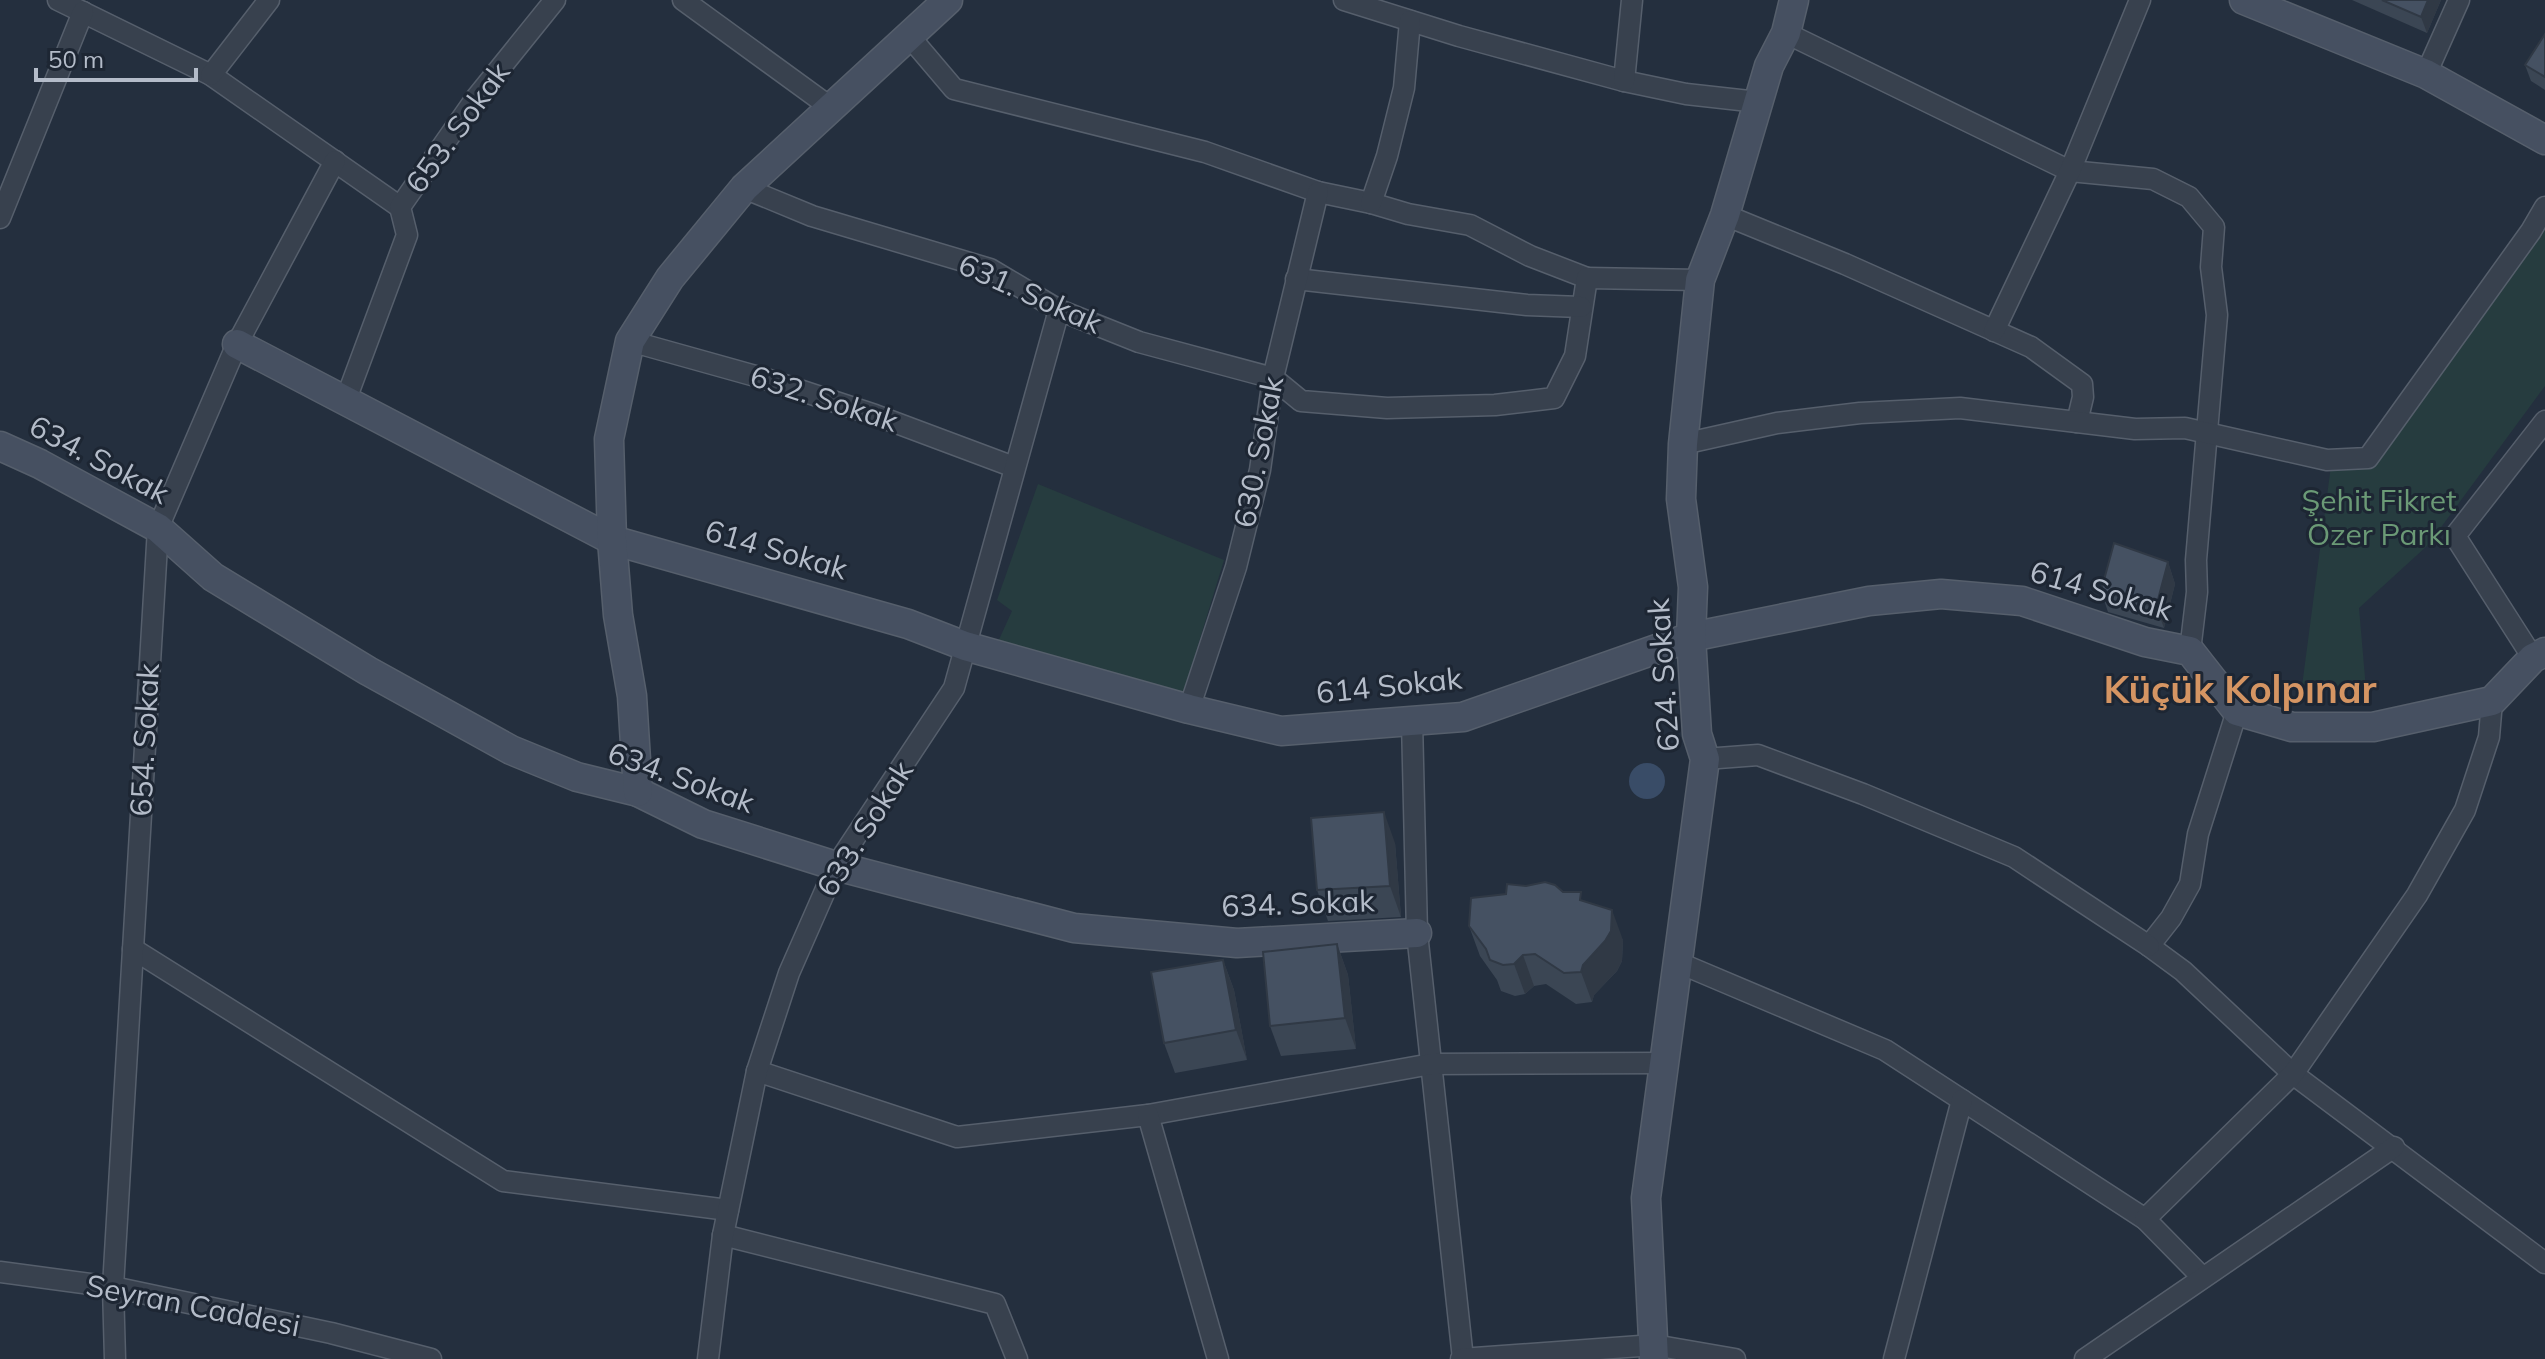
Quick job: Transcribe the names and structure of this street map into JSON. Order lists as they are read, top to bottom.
{
  "streets": {
    "street": [
      "653. Sokak",
      "631. Sokak",
      "632. Sokak",
      "630. Sokak",
      "634. Sokak",
      "614 Sokak",
      "624. Sokak",
      "654. Sokak",
      "633. Sokak",
      "Seyran Caddesi"
    ]
  },
  "crossings": [
    ["653. Sokak", "614 Sokak"],
    ["631. Sokak", "630. Sokak"],
    ["631. Sokak", "633. Sokak"],
    ["632. Sokak", "633. Sokak"],
    ["630. Sokak", "614 Sokak"],
    ["634. Sokak", "654. Sokak"],
    ["634. Sokak", "633. Sokak"],
    ["614 Sokak", "624. Sokak"],
    ["614 Sokak", "654. Sokak"],
    ["614 Sokak", "633. Sokak"],
    ["654. Sokak", "Seyran Caddesi"]
  ],
  "districts": ["Küçük Kolpınar"],
  "parks": ["Şehit Fikret Özer Parkı"],
  "scale_bar": "50 m"
}
